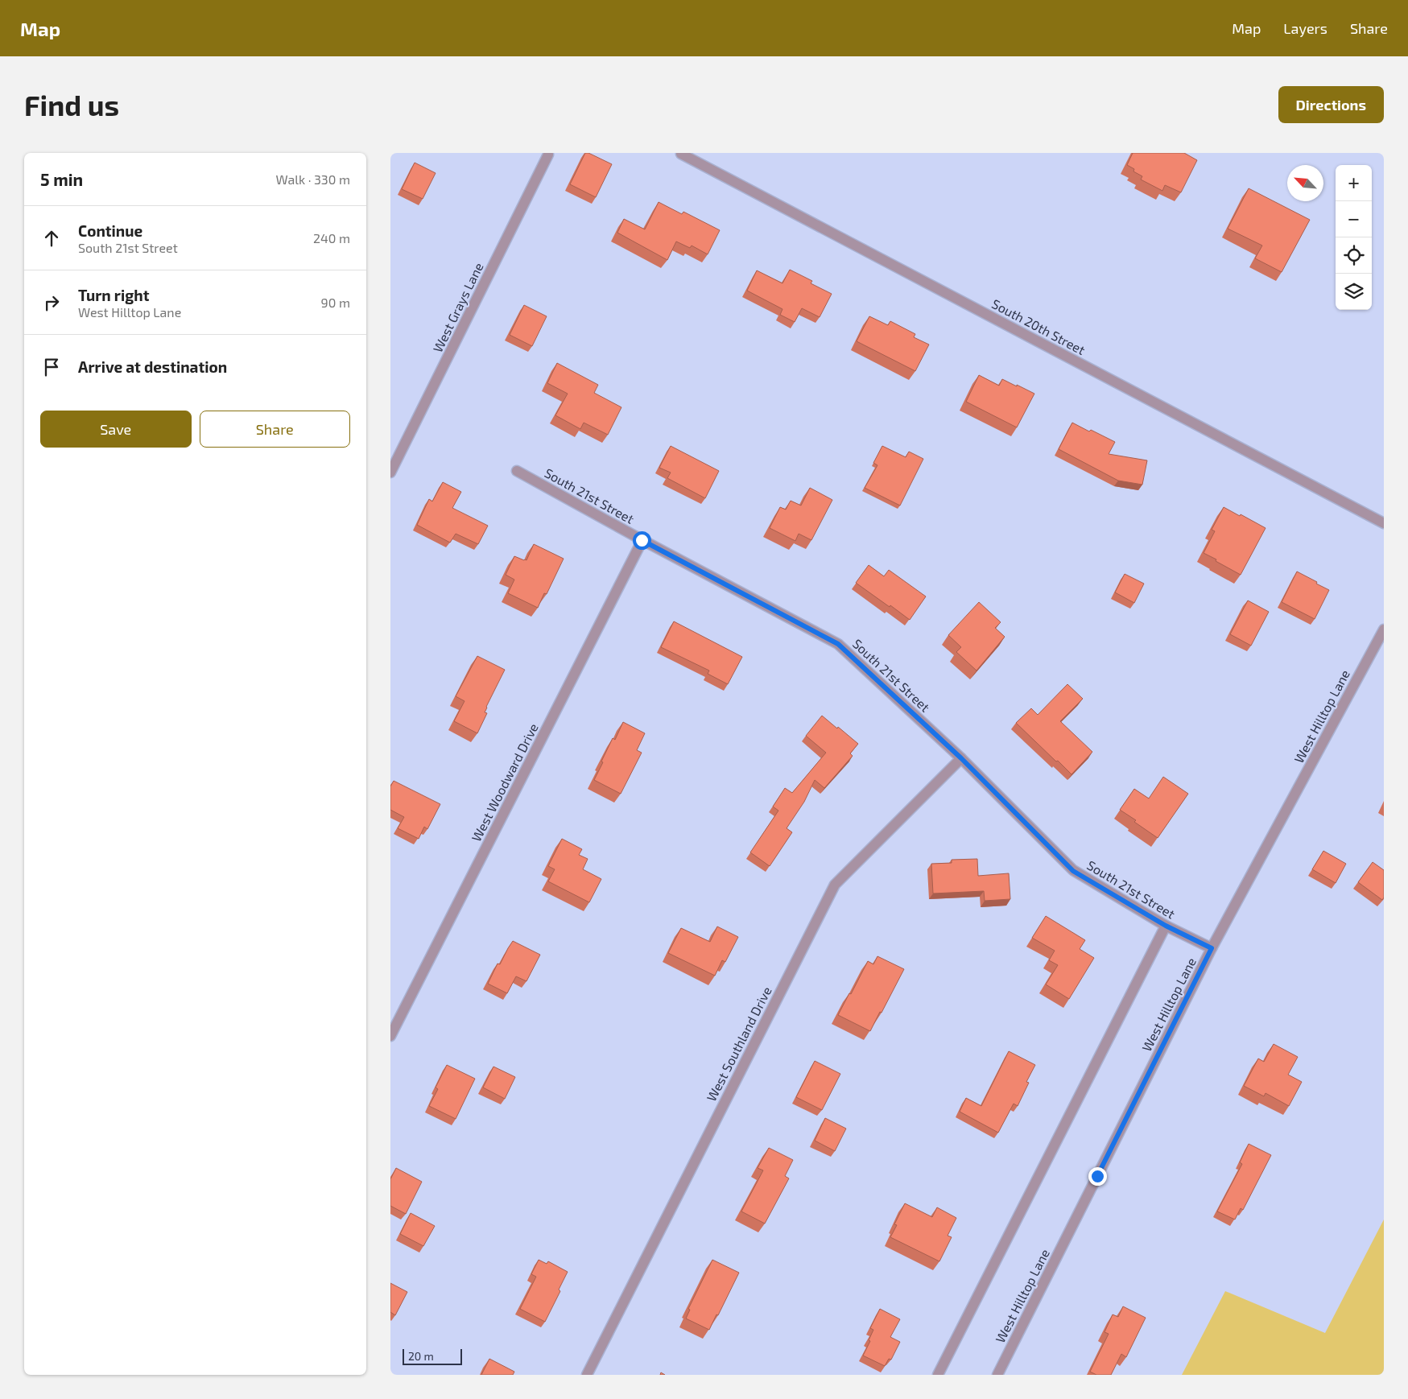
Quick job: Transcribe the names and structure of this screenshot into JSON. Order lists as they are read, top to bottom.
{
  "streets": {
    "street": [
      "West Grays Lane",
      "South 20th Street",
      "South 21st Street",
      "West Hilltop Lane",
      "West Woodward Drive",
      "West Southland Drive"
    ]
  },
  "crossings": [
    ["South 21st Street", "West Hilltop Lane"],
    ["South 21st Street", "West Woodward Drive"],
    ["South 21st Street", "West Southland Drive"]
  ],
  "scale_bar": "20 m",
  "north": "top left",
  "page": {
    "header": "Map",
    "nav": ["Map", "Layers", "Share"],
    "buttons": [
      "Directions",
      ["Save", "Share"]
    ],
    "title": "Find us",
    "heading": ["5 min", "Walk · 330 m"],
    "map_buttons": ["+", "−"],
    "list": [
      ["Continue", "South 21st Street", "240 m"],
      ["Turn right", "West Hilltop Lane", "90 m"],
      "Arrive at destination"
    ],
    "scale": "20 m"
  }
}
